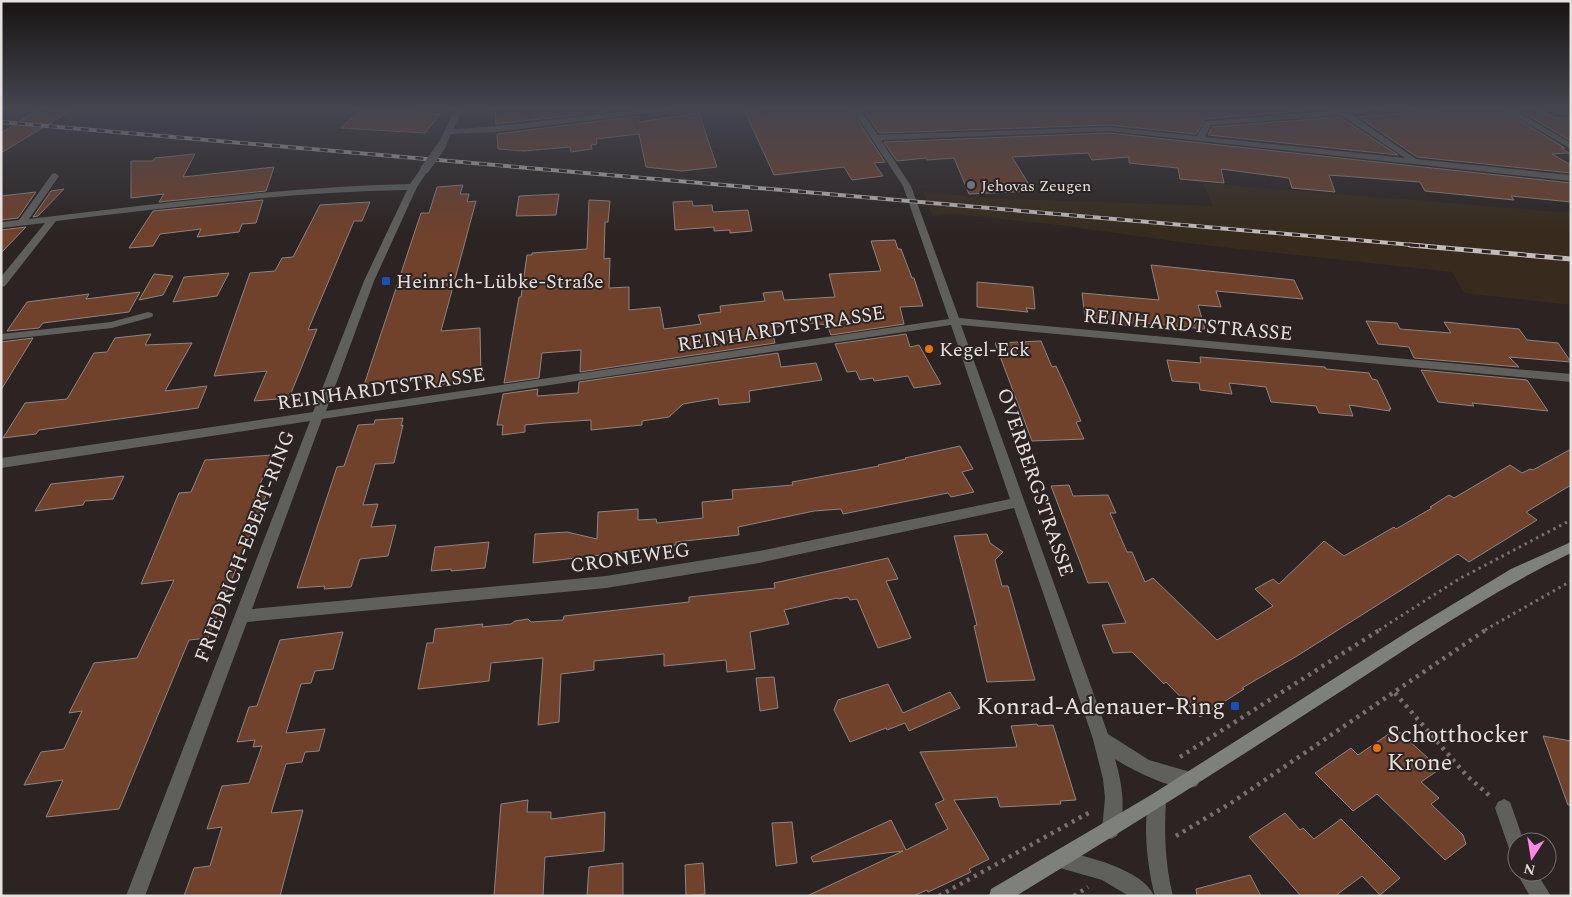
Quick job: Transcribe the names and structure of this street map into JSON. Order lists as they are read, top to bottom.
{
  "streets": {
    "street": [
      "REINHARDTSTRASSE",
      "OVERBERGSTRASSE",
      "FRIEDRICH-EBERT-RING",
      "CRONEWEG"
    ]
  },
  "crossings": [
    ["REINHARDTSTRASSE", "OVERBERGSTRASSE"],
    ["REINHARDTSTRASSE", "FRIEDRICH-EBERT-RING"],
    ["OVERBERGSTRASSE", "CRONEWEG"],
    ["FRIEDRICH-EBERT-RING", "CRONEWEG"]
  ],
  "places": {
    "other": ["Jehovas Zeugen", "Kegel-Eck", "Schotthocker Krone"],
    "transit": ["Heinrich-Lübke-Straße", "Konrad-Adenauer-Ring"]
  },
  "north": "bottom"
}
